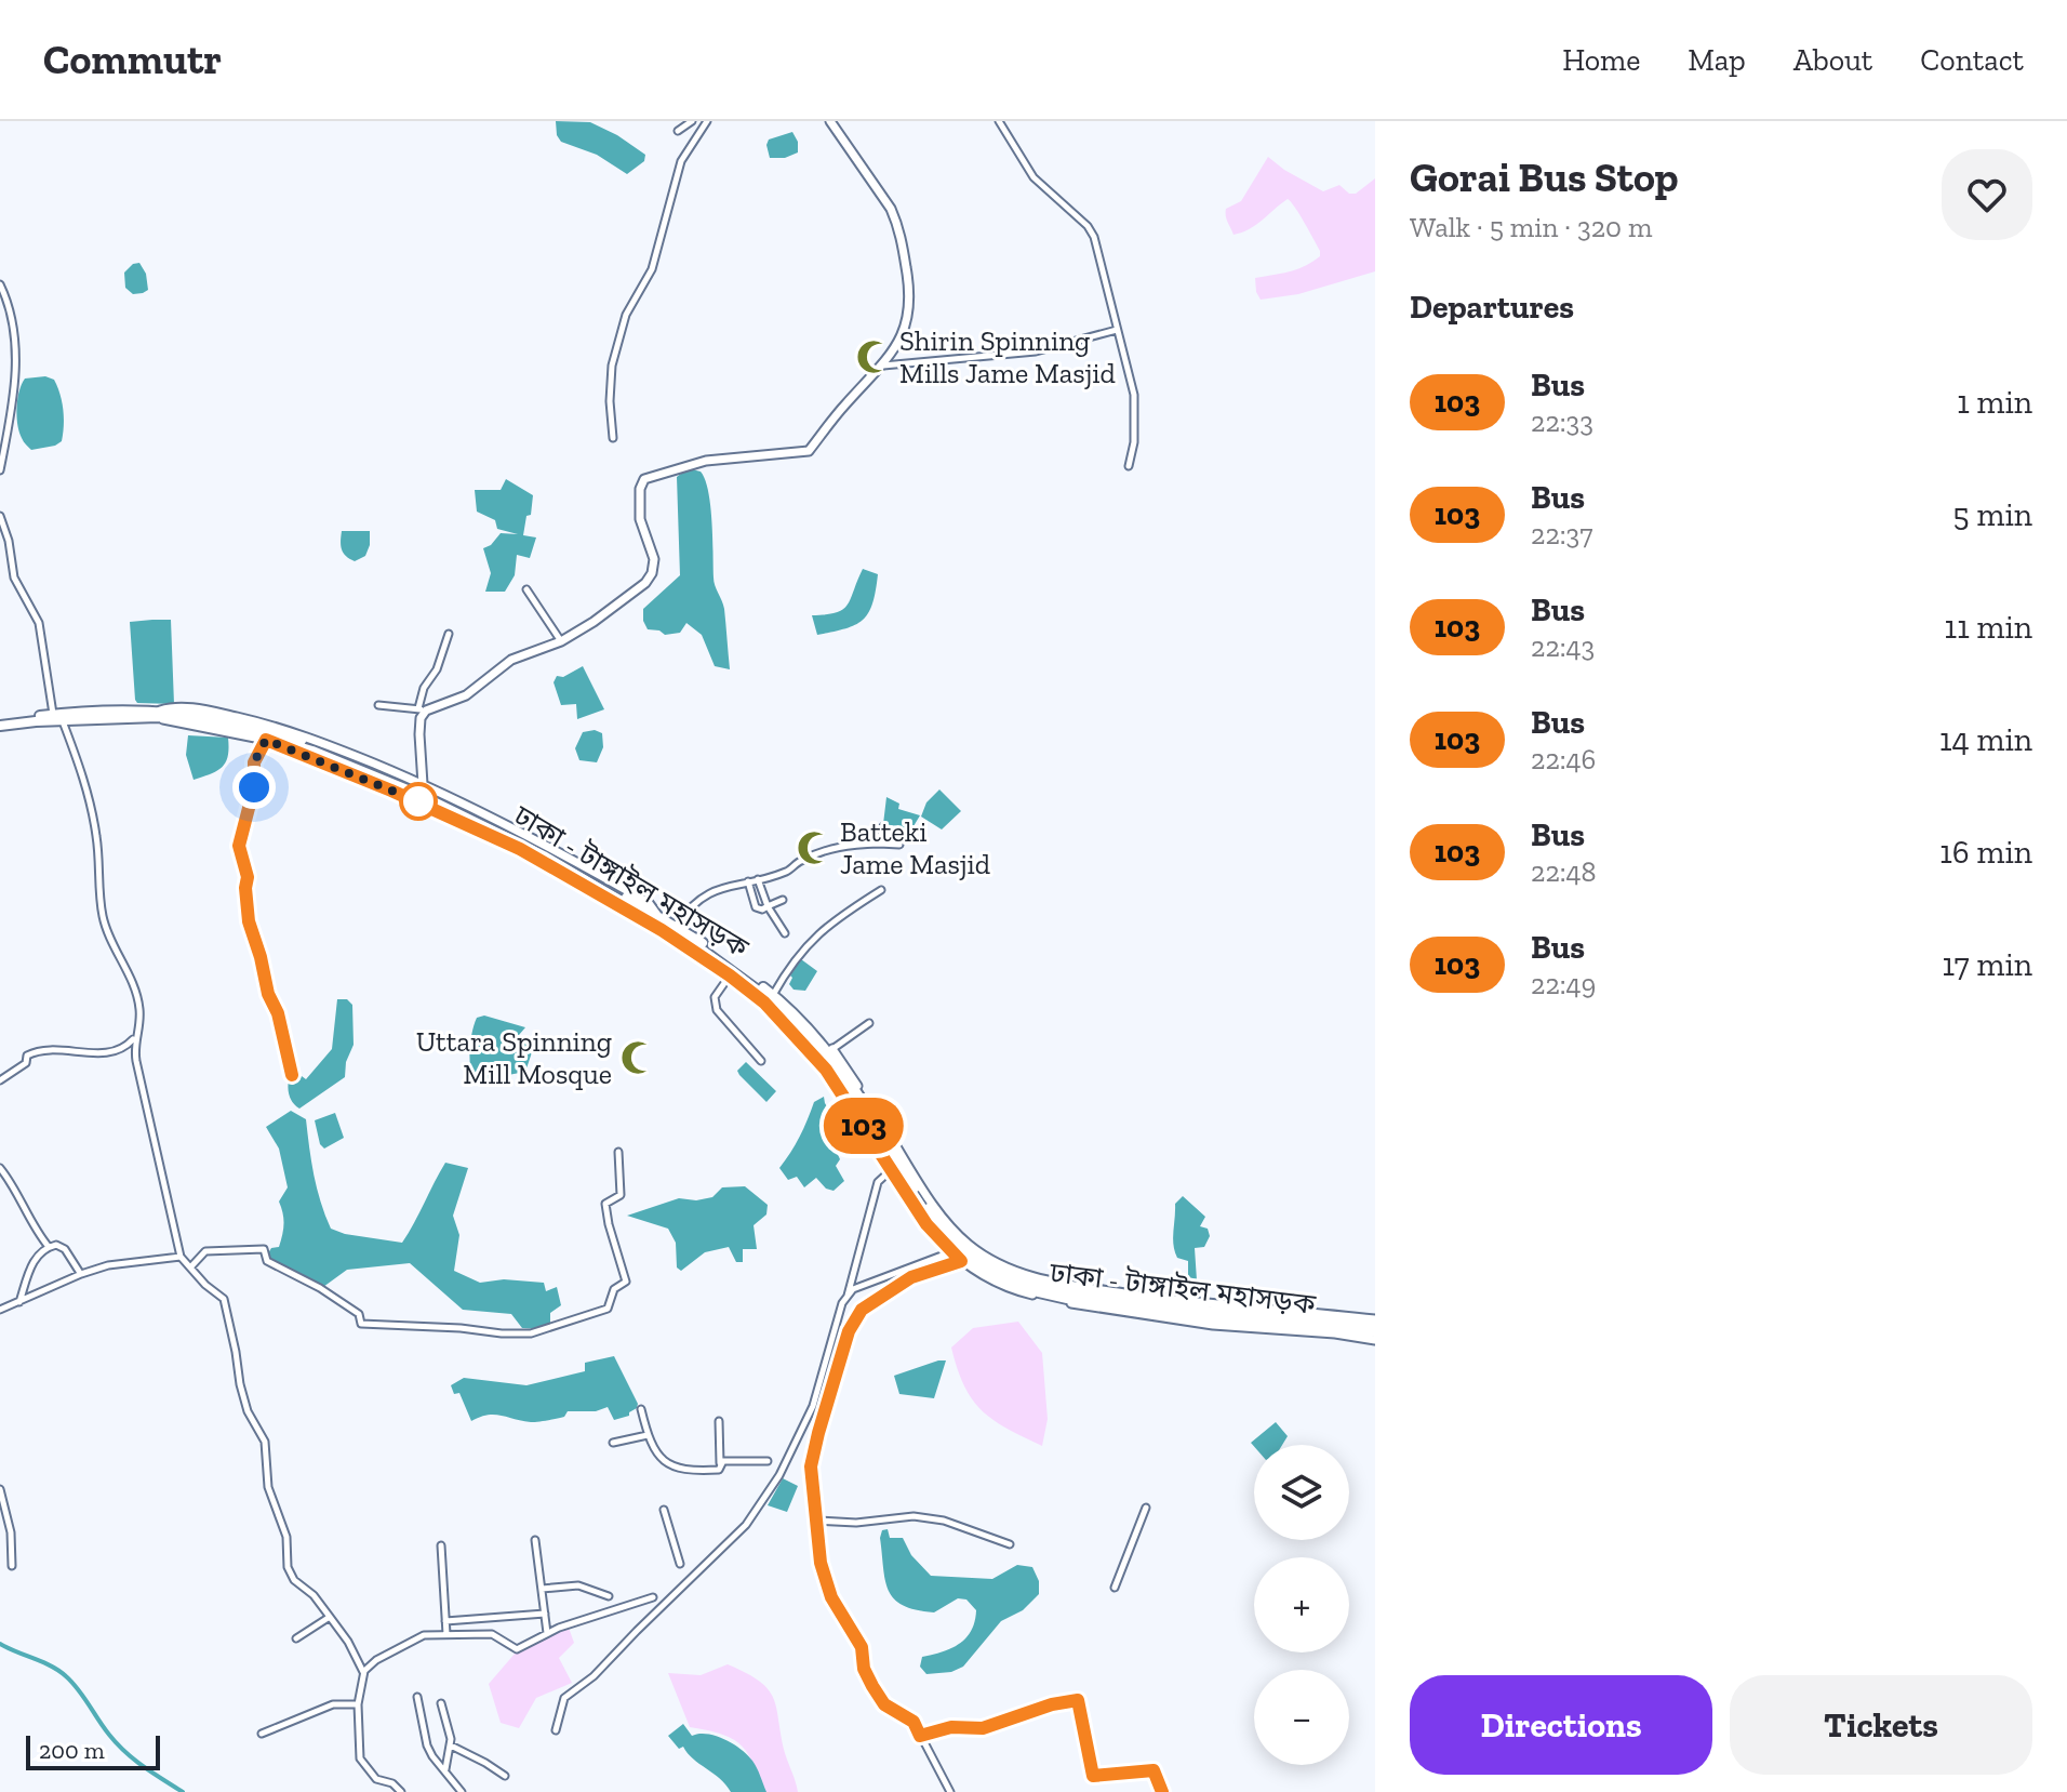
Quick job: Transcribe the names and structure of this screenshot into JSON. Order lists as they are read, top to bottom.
{
  "streets": {
    "highway": ["ঢাকা - টাঙ্গাইল মহাসড়ক"]
  },
  "places": {
    "mosque": ["Shirin Spinning Mills Jame Masjid", "Batteki Jame Masjid", "Uttara Spinning Mill Mosque"]
  },
  "lines": ["bus line 103"],
  "scale_bar": "200 m",
  "page": {
    "header": "Commutr",
    "nav": [
      "Home",
      "Map",
      "About",
      "Contact"
    ],
    "on_map": "103",
    "heading": [
      ["Gorai Bus Stop", "Walk · 5 min · 320 m"],
      "Departures"
    ],
    "list": [
      {
        "mark": "103",
        "name": "Bus",
        "note": "22:33",
        "value": "1 min"
      },
      {
        "mark": "103",
        "name": "Bus",
        "note": "22:37",
        "value": "5 min"
      },
      {
        "mark": "103",
        "name": "Bus",
        "note": "22:43",
        "value": "11 min"
      },
      {
        "mark": "103",
        "name": "Bus",
        "note": "22:46",
        "value": "14 min"
      },
      {
        "mark": "103",
        "name": "Bus",
        "note": "22:48",
        "value": "16 min"
      },
      {
        "mark": "103",
        "name": "Bus",
        "note": "22:49",
        "value": "17 min"
      }
    ],
    "map_buttons": ["+", "−"],
    "buttons": ["Directions", "Tickets"],
    "scale": "200 m"
  }
}
